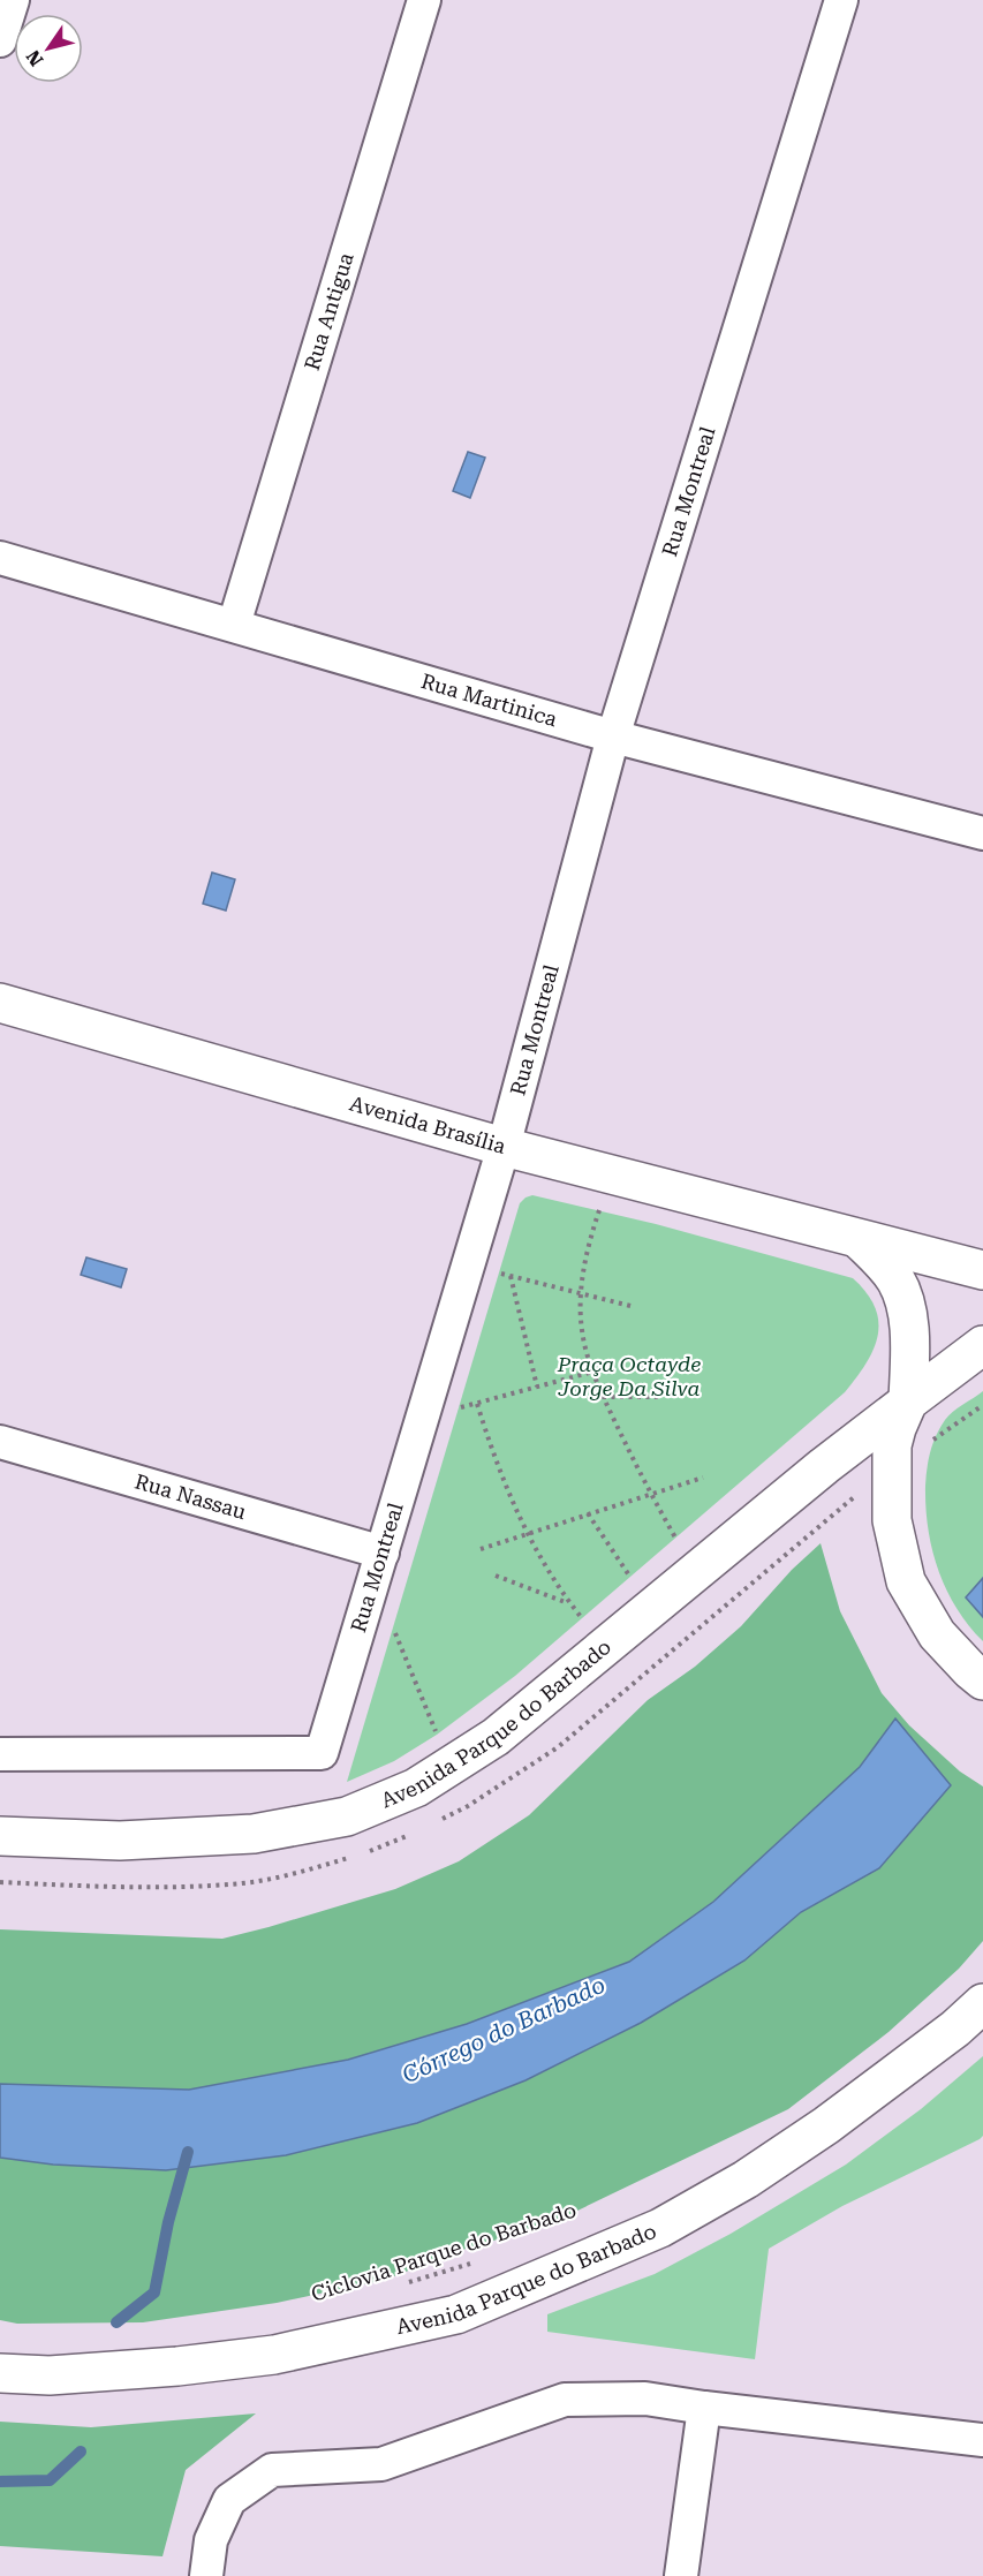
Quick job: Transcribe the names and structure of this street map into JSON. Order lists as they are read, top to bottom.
{
  "streets": {
    "main road": ["Avenida Brasília", "Avenida Parque do Barbado"],
    "street": [
      "Rua Antigua",
      "Rua Montreal",
      "Rua Martinica",
      "Rua Nassau"
    ],
    "path": ["Ciclovia Parque do Barbado"]
  },
  "crossings": [
    ["Rua Antigua", "Rua Martinica"],
    ["Rua Montreal", "Rua Martinica"],
    ["Rua Montreal", "Avenida Brasília"],
    ["Rua Montreal", "Rua Nassau"]
  ],
  "water": ["Córrego do Barbado"],
  "parks": ["Praça Octayde Jorge Da Silva"],
  "north": "bottom left"
}
